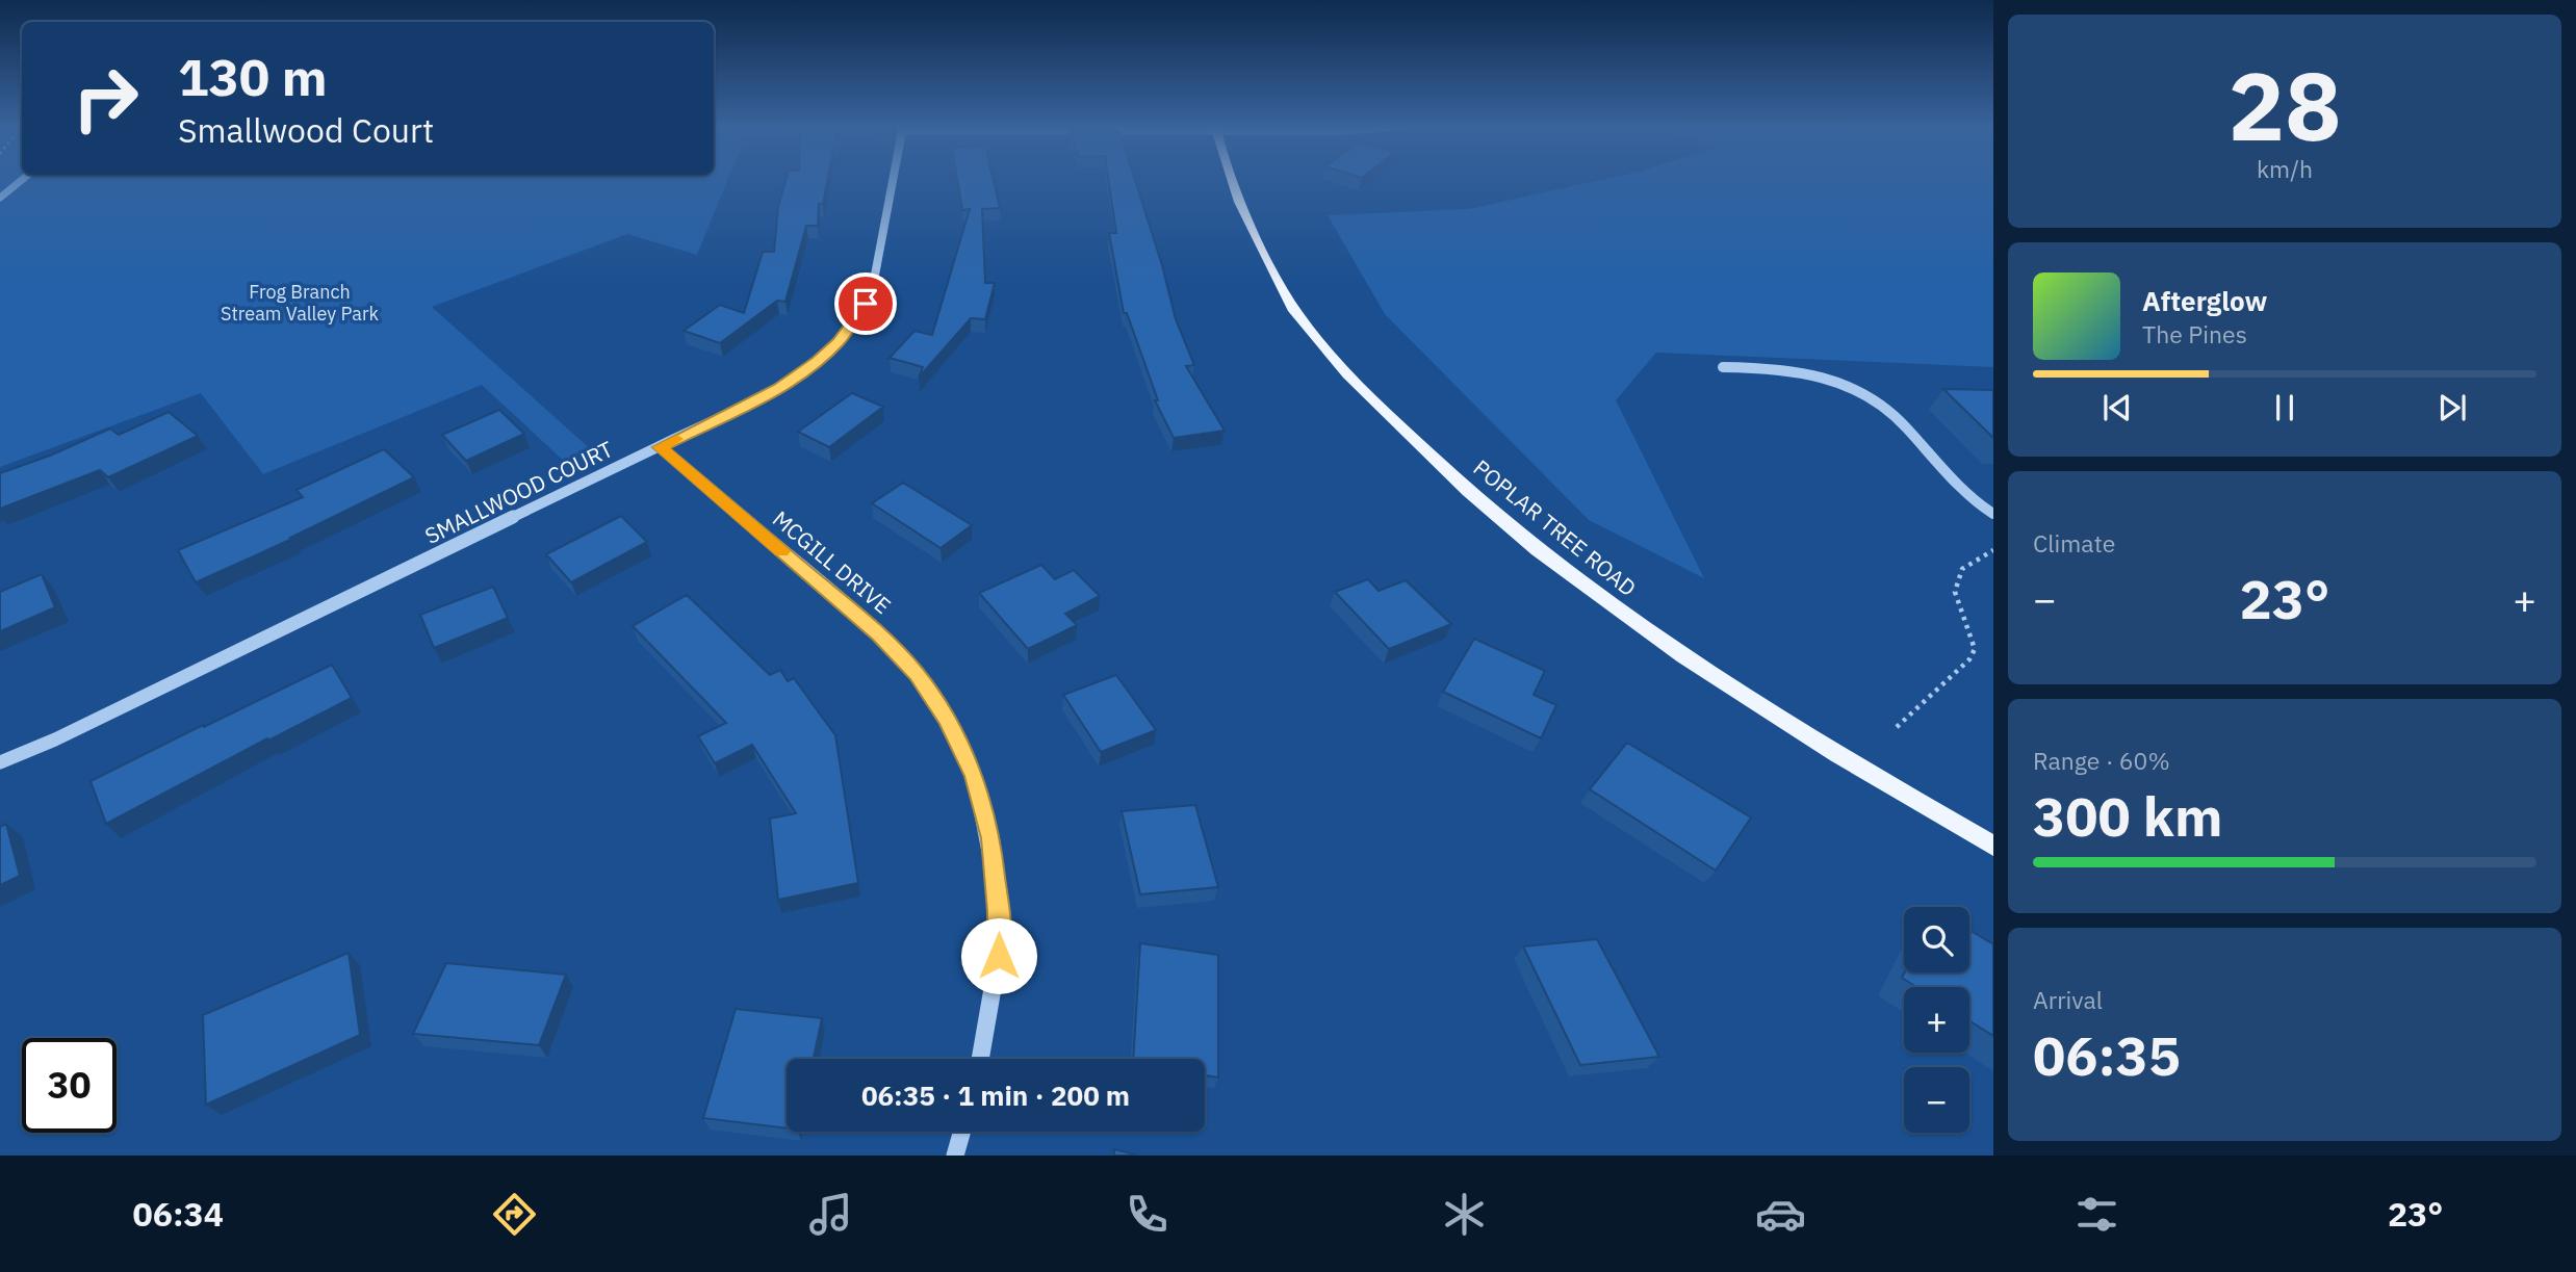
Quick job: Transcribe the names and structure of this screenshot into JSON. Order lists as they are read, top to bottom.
{
  "streets": {
    "main road": ["POPLAR TREE ROAD"],
    "street": ["SMALLWOOD COURT", "MCGILL DRIVE"]
  },
  "crossings": [
    ["SMALLWOOD COURT", "MCGILL DRIVE"]
  ],
  "parks": ["Frog Branch Stream Valley Park"],
  "page": {
    "tile": [
      ["28", "km/h"],
      "Climate",
      ["Range · 60%", "300 km"],
      ["Arrival", "06:35"]
    ],
    "turn": ["130 m", "Smallwood Court"],
    "song": ["Afterglow", "The Pines"],
    "heat": ["−", "23°", "+"],
    "map_buttons": ["+", "−"],
    "limit": "30",
    "trip": "06:35 · 1 min · 200 m",
    "tabs": ["06:34", "23°"]
  }
}
